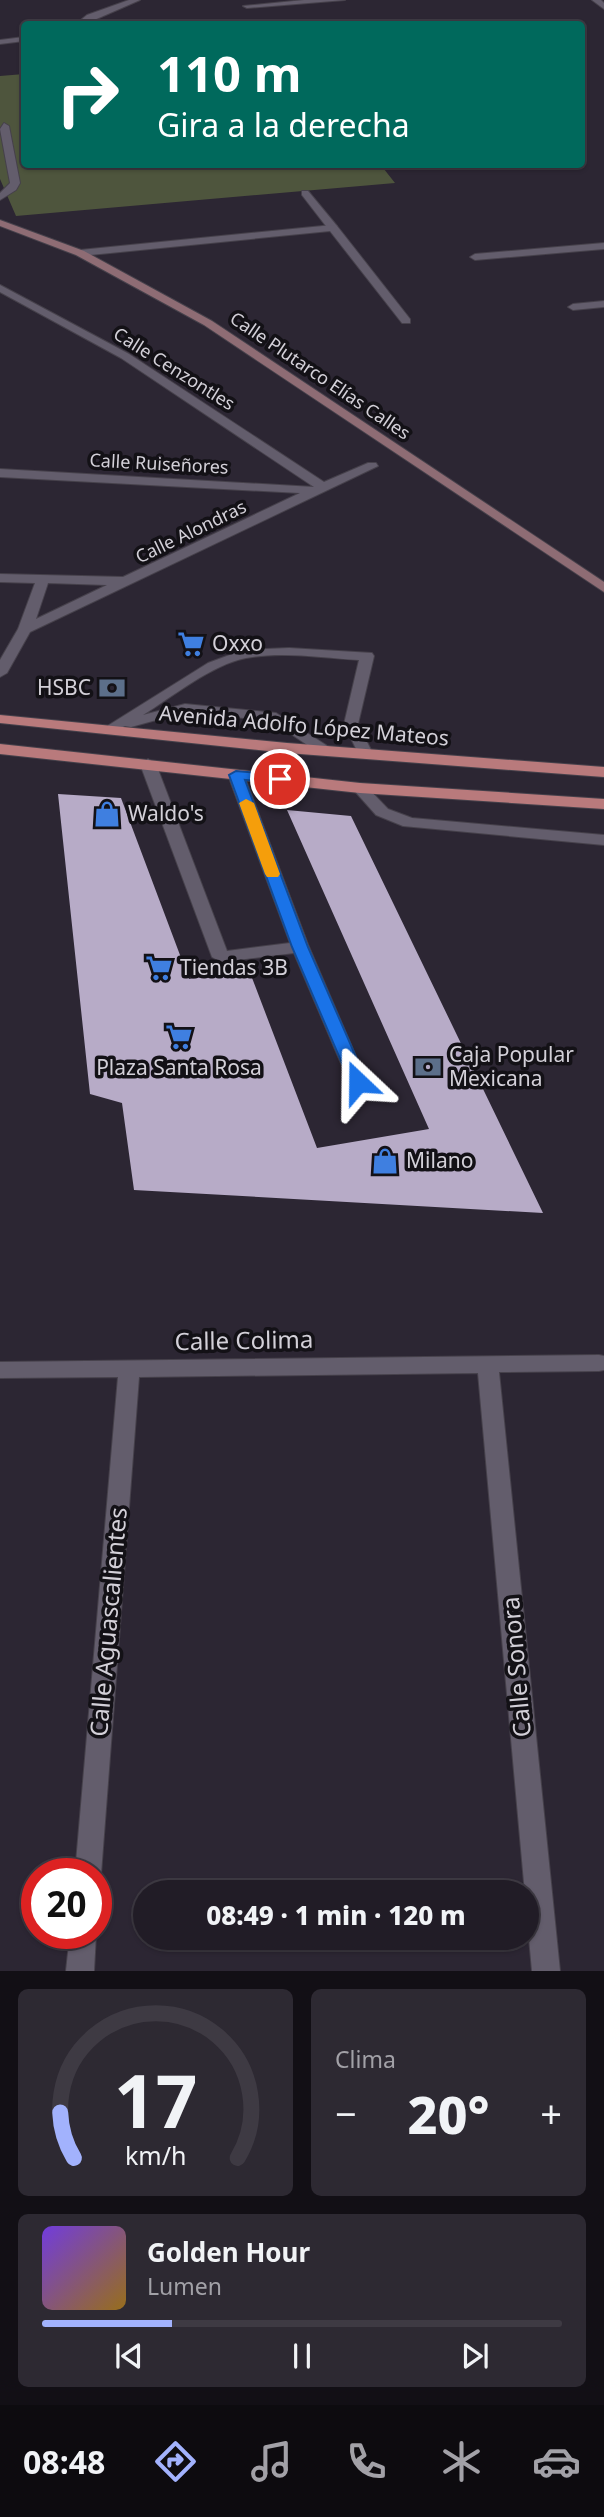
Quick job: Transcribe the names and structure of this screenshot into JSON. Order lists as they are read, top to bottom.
{
  "streets": {
    "main road": ["Avenida Adolfo López Mateos"],
    "street": [
      "Calle Cenzontles",
      "Calle Plutarco Elías Calles",
      "Calle Ruiseñores",
      "Calle Alondras",
      "Calle Colima",
      "Calle Aguascalientes",
      "Calle Sonora"
    ]
  },
  "crossings": [
    ["Calle Cenzontles", "Calle Ruiseñores"],
    ["Calle Cenzontles", "Calle Alondras"],
    ["Calle Ruiseñores", "Calle Alondras"],
    ["Calle Colima", "Calle Aguascalientes"],
    ["Calle Colima", "Calle Sonora"]
  ],
  "places": {
    "supermarket": ["Oxxo", "Tiendas 3B", "Plaza Santa Rosa"],
    "bank": ["HSBC", "Caja Popular Mexicana"],
    "shop": ["Waldo's", "Milano"]
  },
  "page": {
    "turn": ["110 m", "Gira a la derecha"],
    "limit": "20",
    "trip": "08:49 · 1 min · 120 m",
    "tile": "Clima",
    "heat": ["−", "20°", "+"],
    "song": ["Golden Hour", "Lumen"],
    "tabs": "08:48",
    "gauge": ["17", "km/h"]
  }
}
